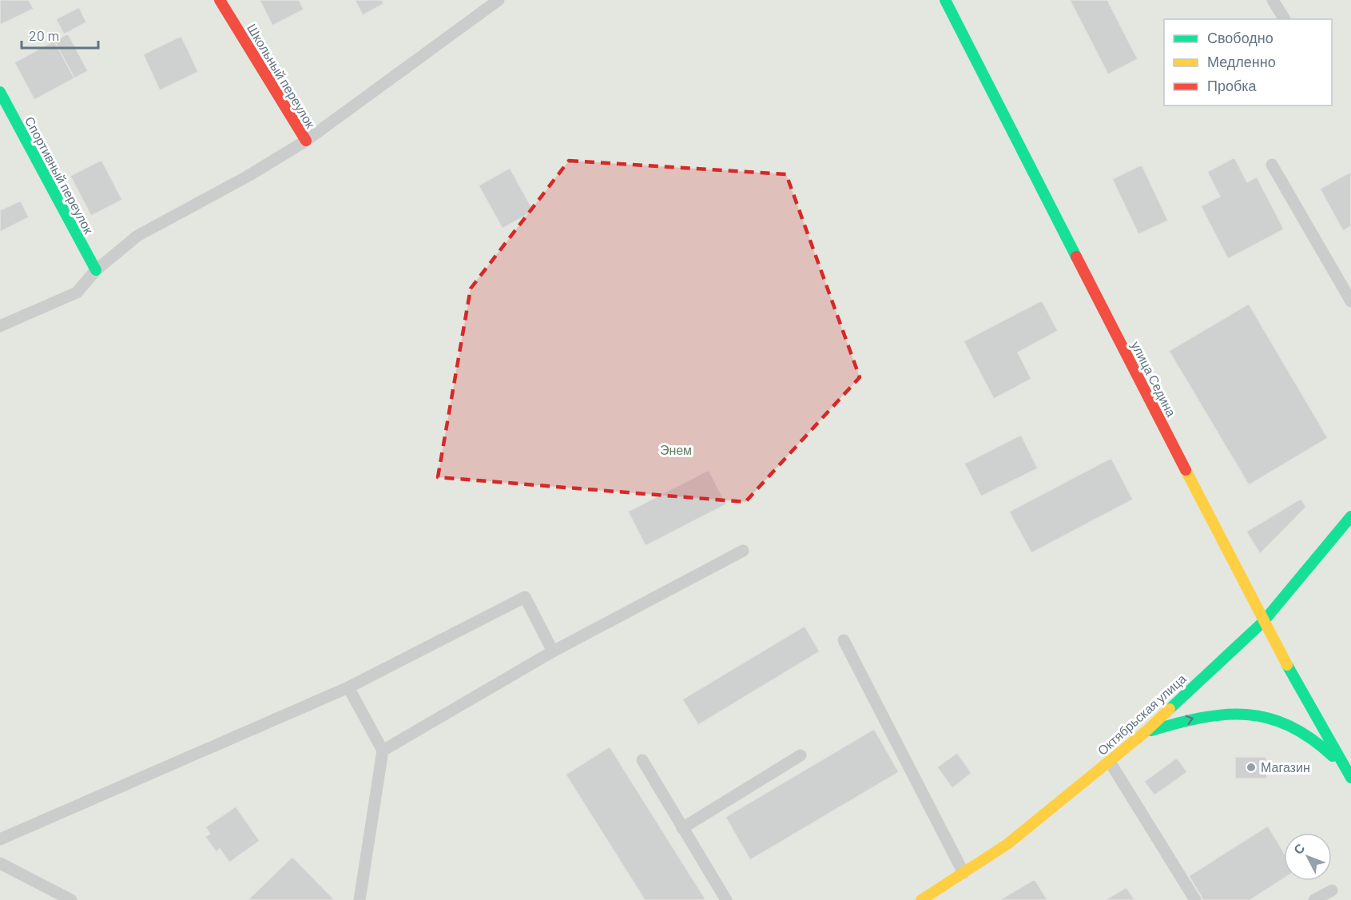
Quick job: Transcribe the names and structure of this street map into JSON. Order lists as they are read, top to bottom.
{
  "streets": {
    "street": [
      "Школьный переулок",
      "Спортивный переулок",
      "улица Седина",
      "Октябрьская улица"
    ]
  },
  "crossings": [
    ["улица Седина", "Октябрьская улица"]
  ],
  "parks": ["Энем"],
  "places": ["Магазин"],
  "legend": ["Свободно", "Медленно", "Пробка"],
  "scale_bar": "20 m",
  "north": "top left"
}
